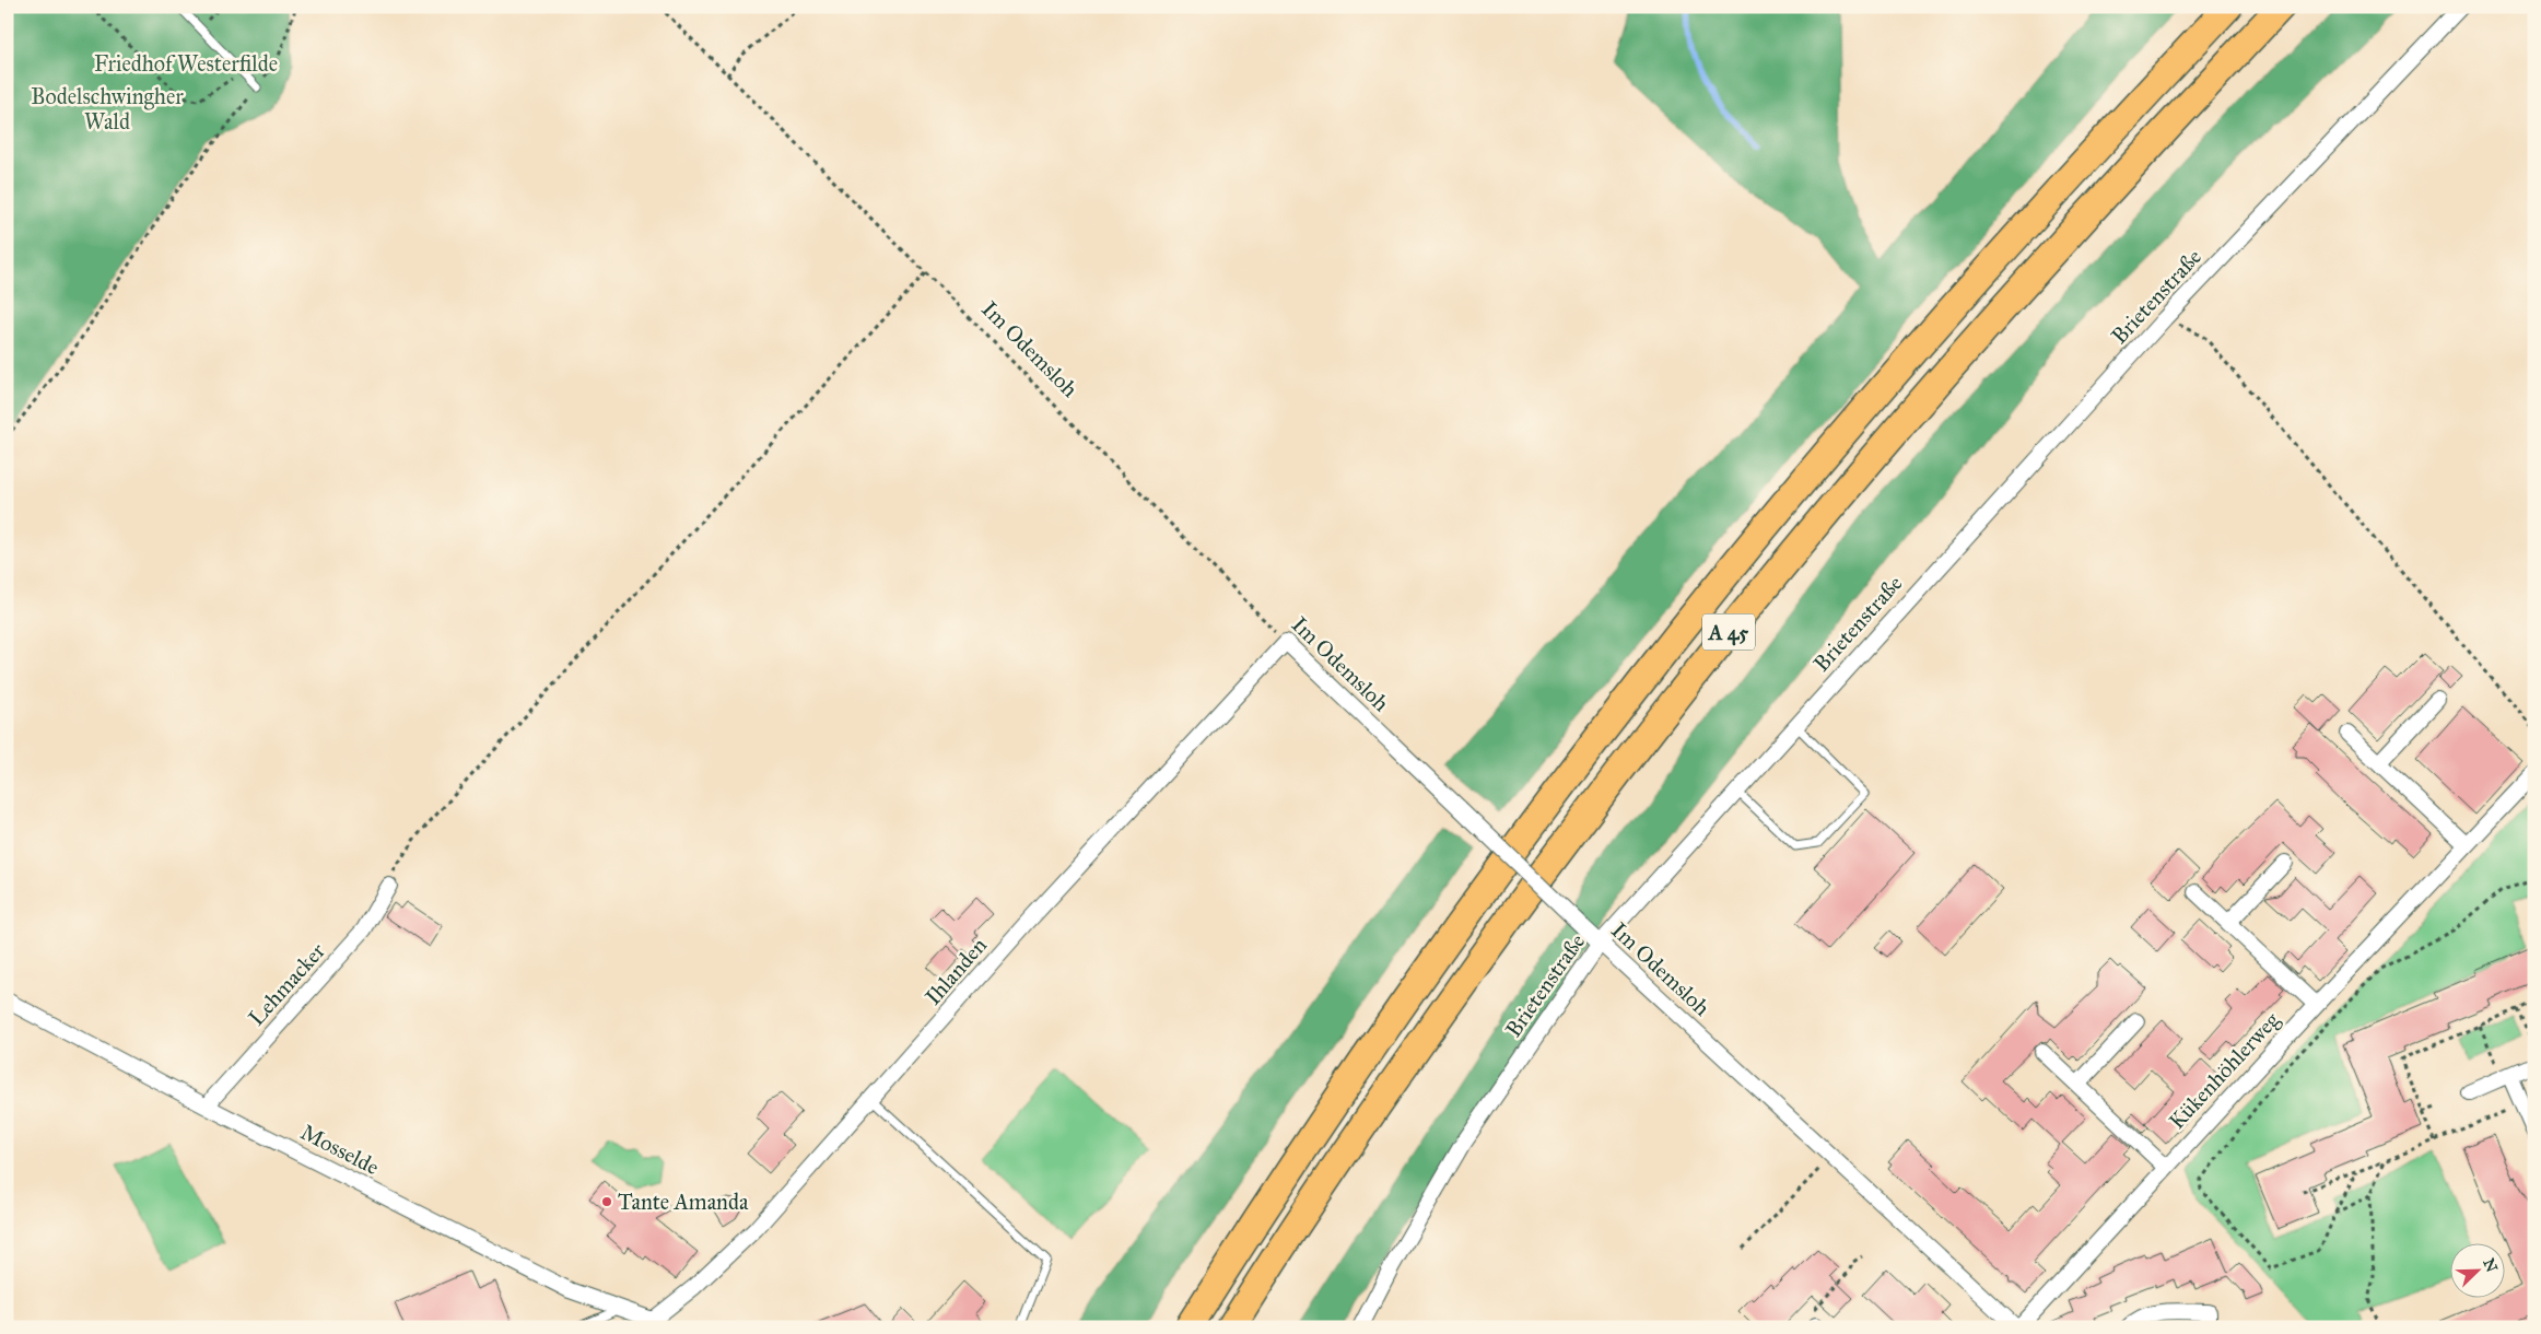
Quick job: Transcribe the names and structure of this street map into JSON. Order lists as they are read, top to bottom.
{
  "streets": {
    "highway": ["A 45"],
    "street": [
      "Brietenstraße",
      "Im Odemsloh",
      "Ihlanden",
      "Lehmacker",
      "Kükenhöhlerweg",
      "Mosselde"
    ]
  },
  "crossings": [
    ["Brietenstraße", "Im Odemsloh"],
    ["Im Odemsloh", "Ihlanden"],
    ["Im Odemsloh", "Kükenhöhlerweg"],
    ["Ihlanden", "Mosselde"],
    ["Lehmacker", "Mosselde"]
  ],
  "parks": ["Friedhof Westerfilde", "Bodelschwingher Wald"],
  "places": ["Tante Amanda"],
  "north": "top right"
}
